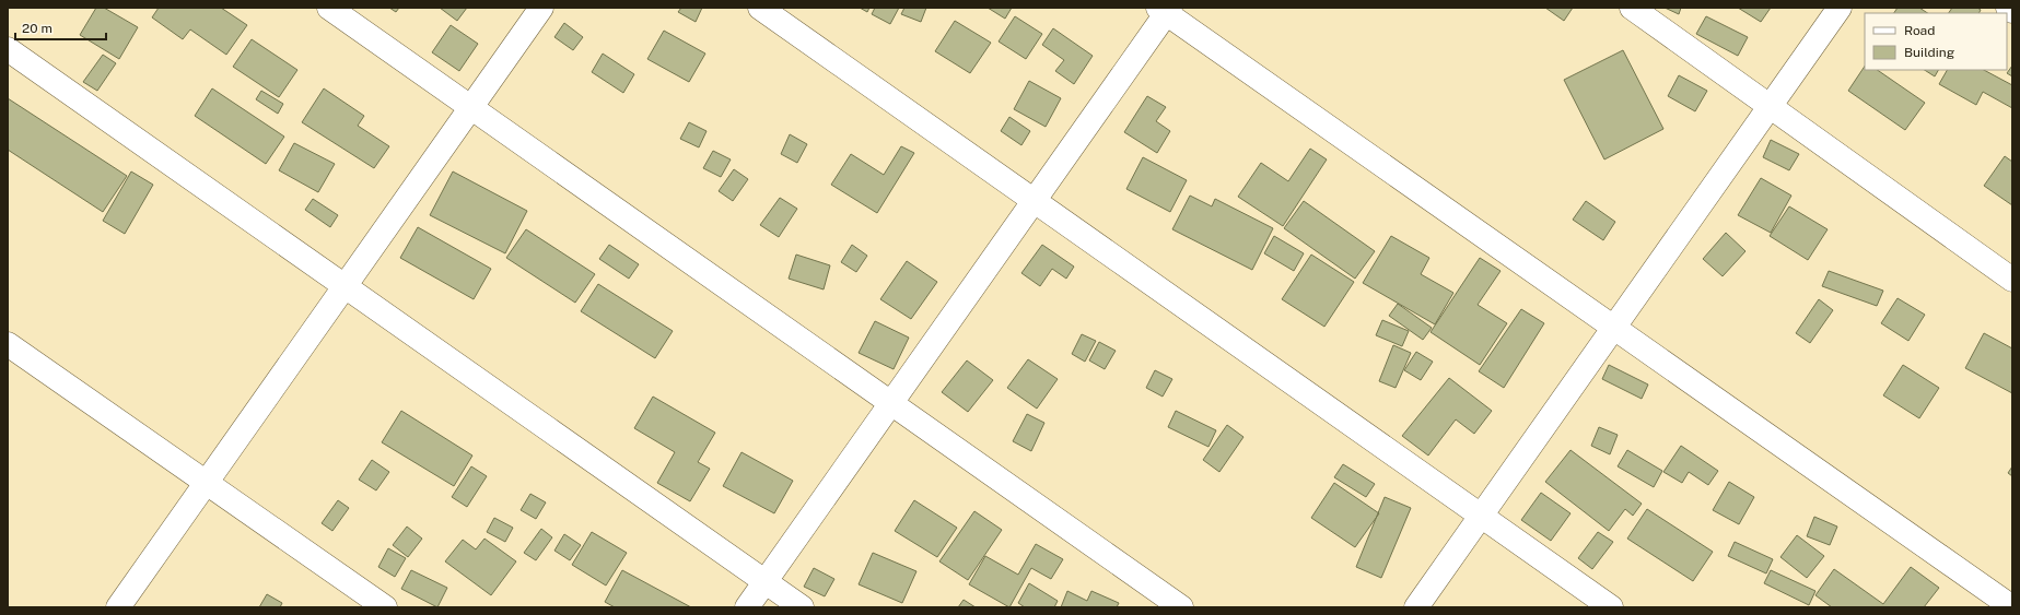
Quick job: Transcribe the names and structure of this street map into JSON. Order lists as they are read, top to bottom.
{
  "legend": ["Road", "Building"],
  "scale_bar": "20 m"
}
